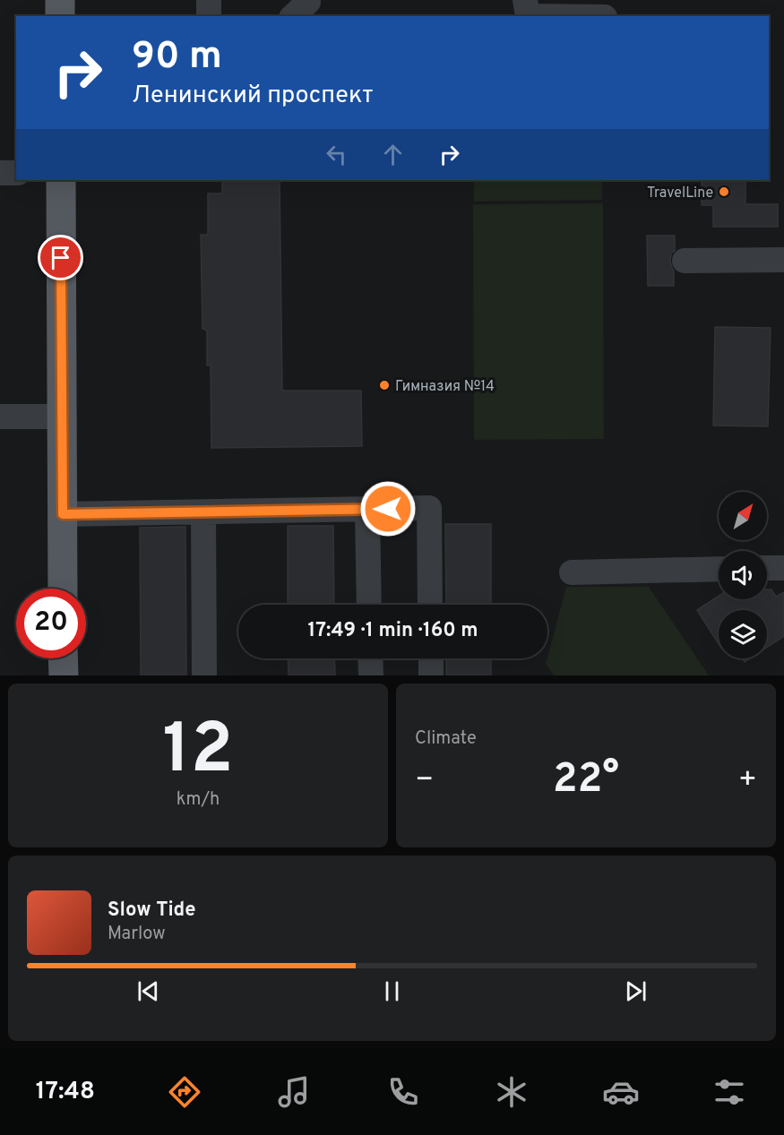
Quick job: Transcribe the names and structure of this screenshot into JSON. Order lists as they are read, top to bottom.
{
  "places": ["TravelLine", "Гимназия №14"],
  "north": "top right",
  "page": {
    "turn": ["90 m", "Ленинский проспект"],
    "limit": "20",
    "trip": "17:49 · 1 min · 160 m",
    "tile": [
      ["12", "km/h"],
      "Climate"
    ],
    "heat": ["−", "22°", "+"],
    "song": ["Slow Tide", "Marlow"],
    "tabs": "17:48"
  }
}
